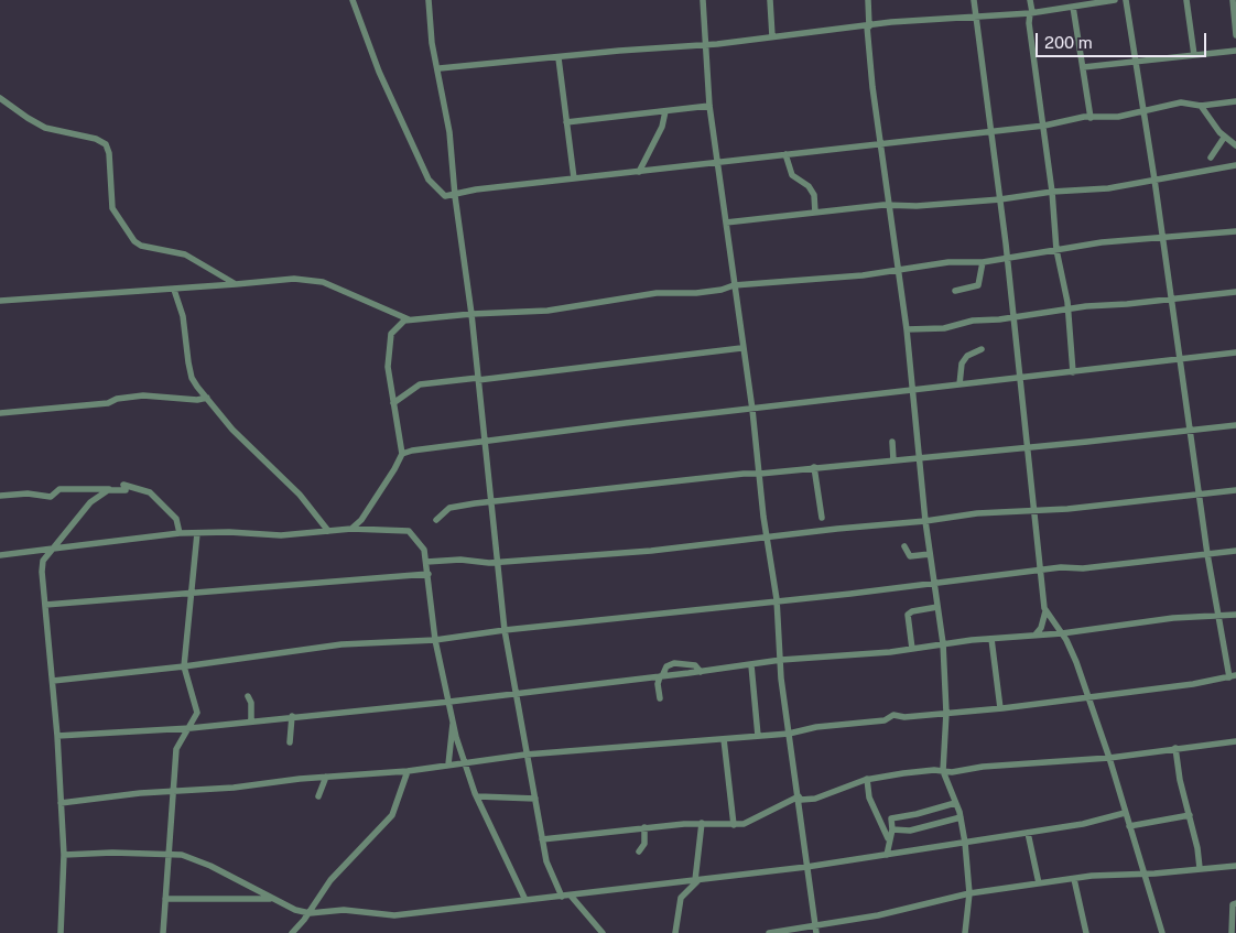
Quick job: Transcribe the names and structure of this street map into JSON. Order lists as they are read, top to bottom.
{
  "scale_bar": "200 m"
}
